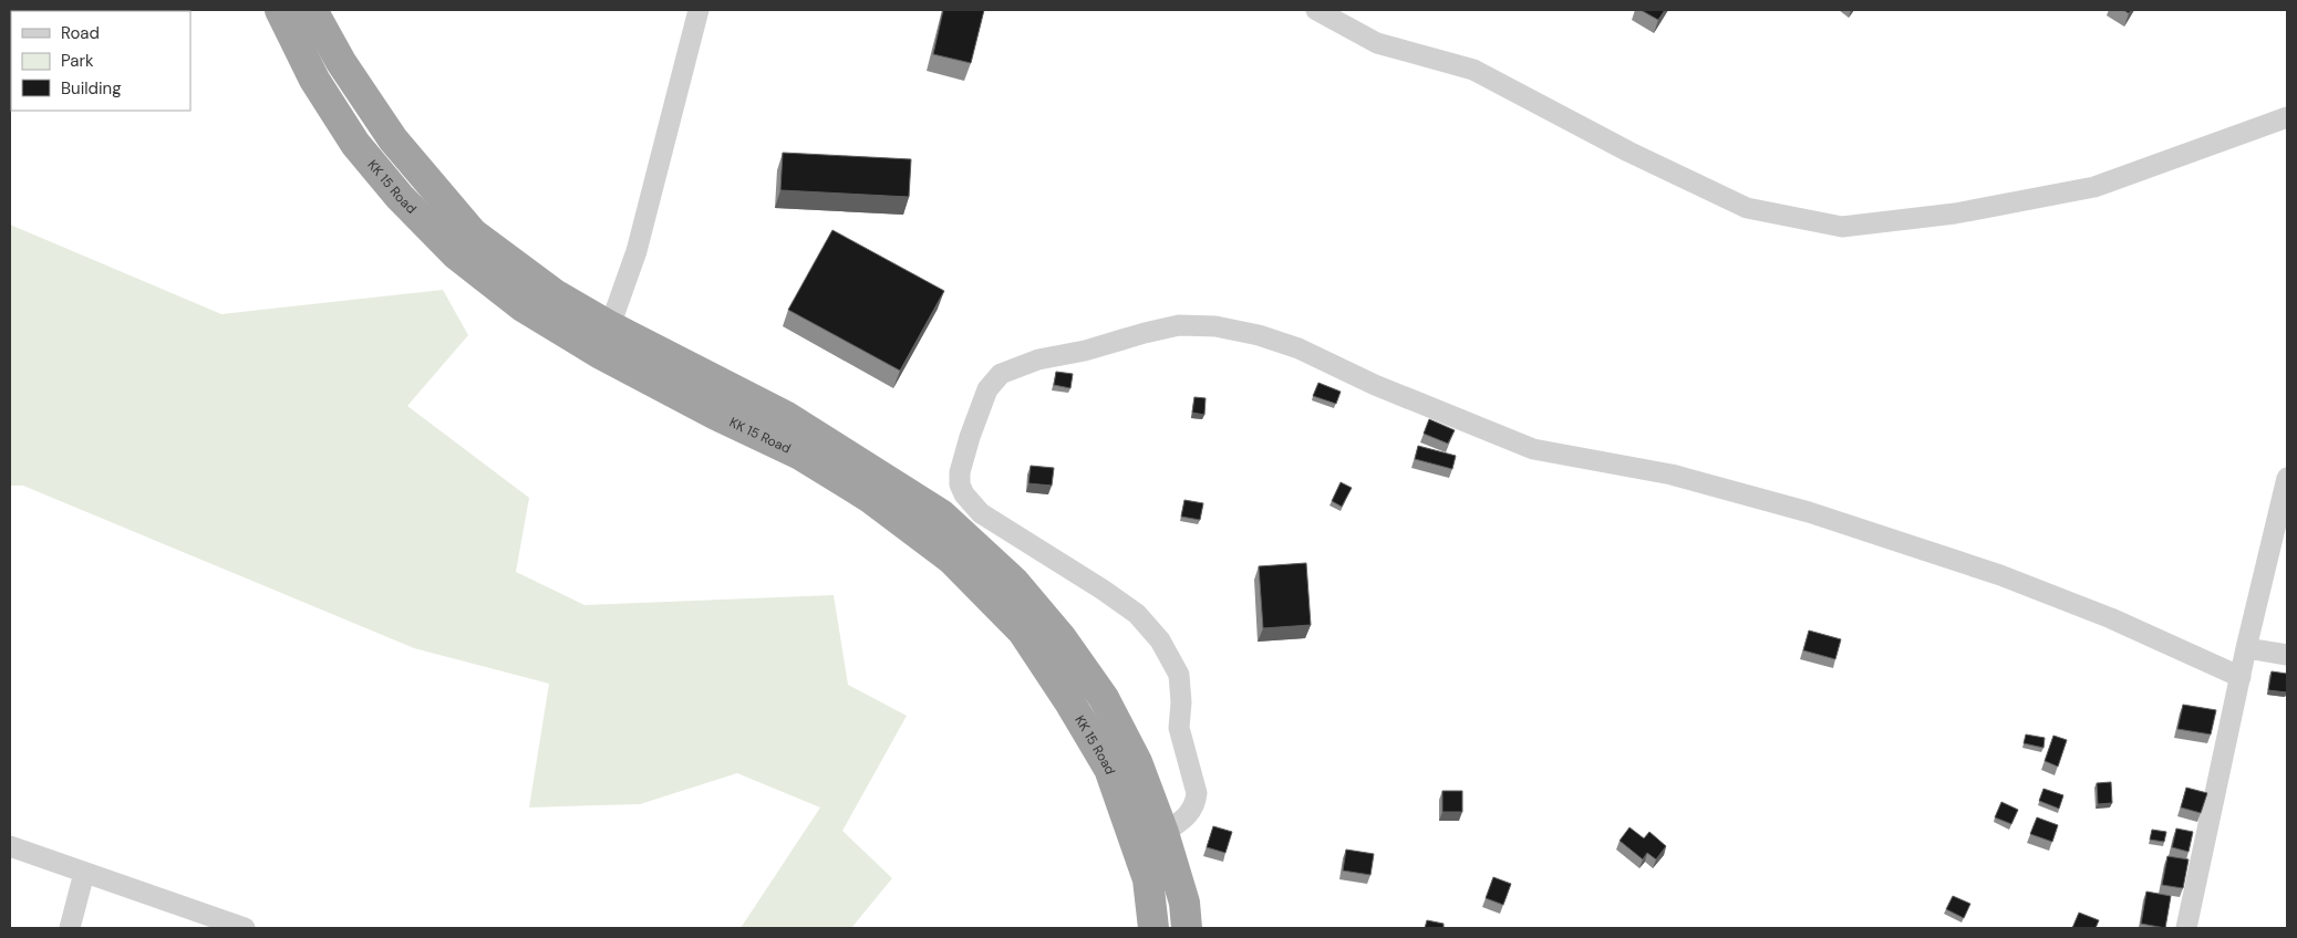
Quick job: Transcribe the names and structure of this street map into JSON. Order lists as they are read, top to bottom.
{
  "streets": {
    "highway": ["KK 15 Road"]
  },
  "legend": ["Road", "Park", "Building"]
}
